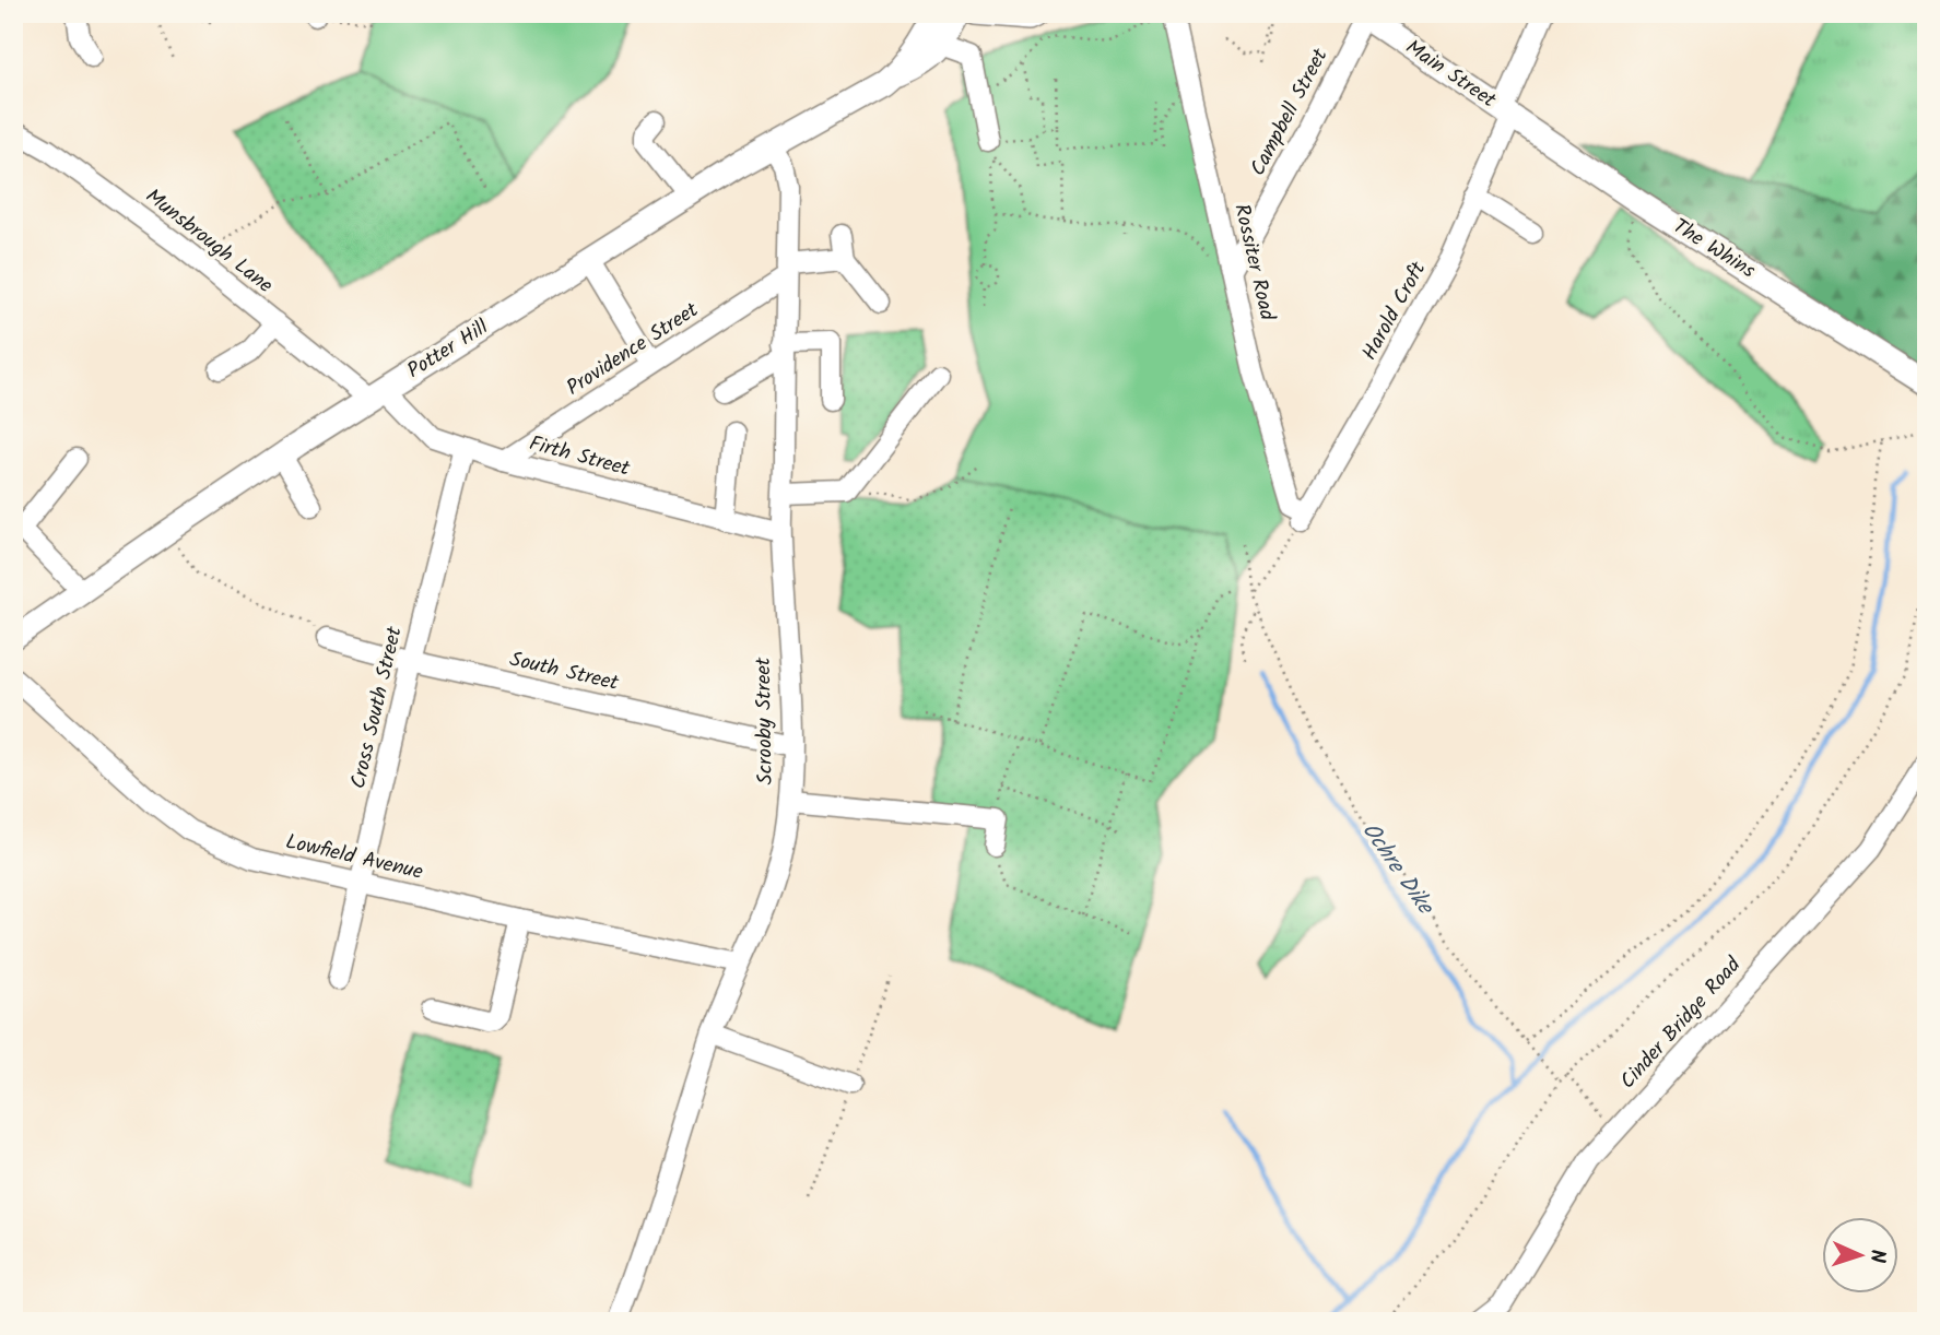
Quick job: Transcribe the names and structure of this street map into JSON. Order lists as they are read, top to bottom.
{
  "streets": {
    "main road": ["Main Street", "The Whins", "Potter Hill"],
    "street": [
      "Campbell Street",
      "Munsbrough Lane",
      "Rossiter Road",
      "Harold Croft",
      "Providence Street",
      "Firth Street",
      "South Street",
      "Cross South Street",
      "Scrooby Street",
      "Lowfield Avenue",
      "Cinder Bridge Road"
    ]
  },
  "crossings": [
    ["Main Street", "Campbell Street"],
    ["Main Street", "The Whins"],
    ["Main Street", "Harold Croft"],
    ["Campbell Street", "Rossiter Road"],
    ["Munsbrough Lane", "Potter Hill"],
    ["Munsbrough Lane", "Firth Street"],
    ["The Whins", "Harold Croft"],
    ["Rossiter Road", "Harold Croft"],
    ["Potter Hill", "Firth Street"],
    ["Potter Hill", "Scrooby Street"],
    ["Providence Street", "Firth Street"],
    ["Providence Street", "Scrooby Street"],
    ["Firth Street", "Cross South Street"],
    ["Firth Street", "Scrooby Street"],
    ["South Street", "Cross South Street"],
    ["South Street", "Scrooby Street"],
    ["Cross South Street", "Lowfield Avenue"],
    ["Scrooby Street", "Lowfield Avenue"]
  ],
  "water": ["Ochre Dike"],
  "north": "right"
}
